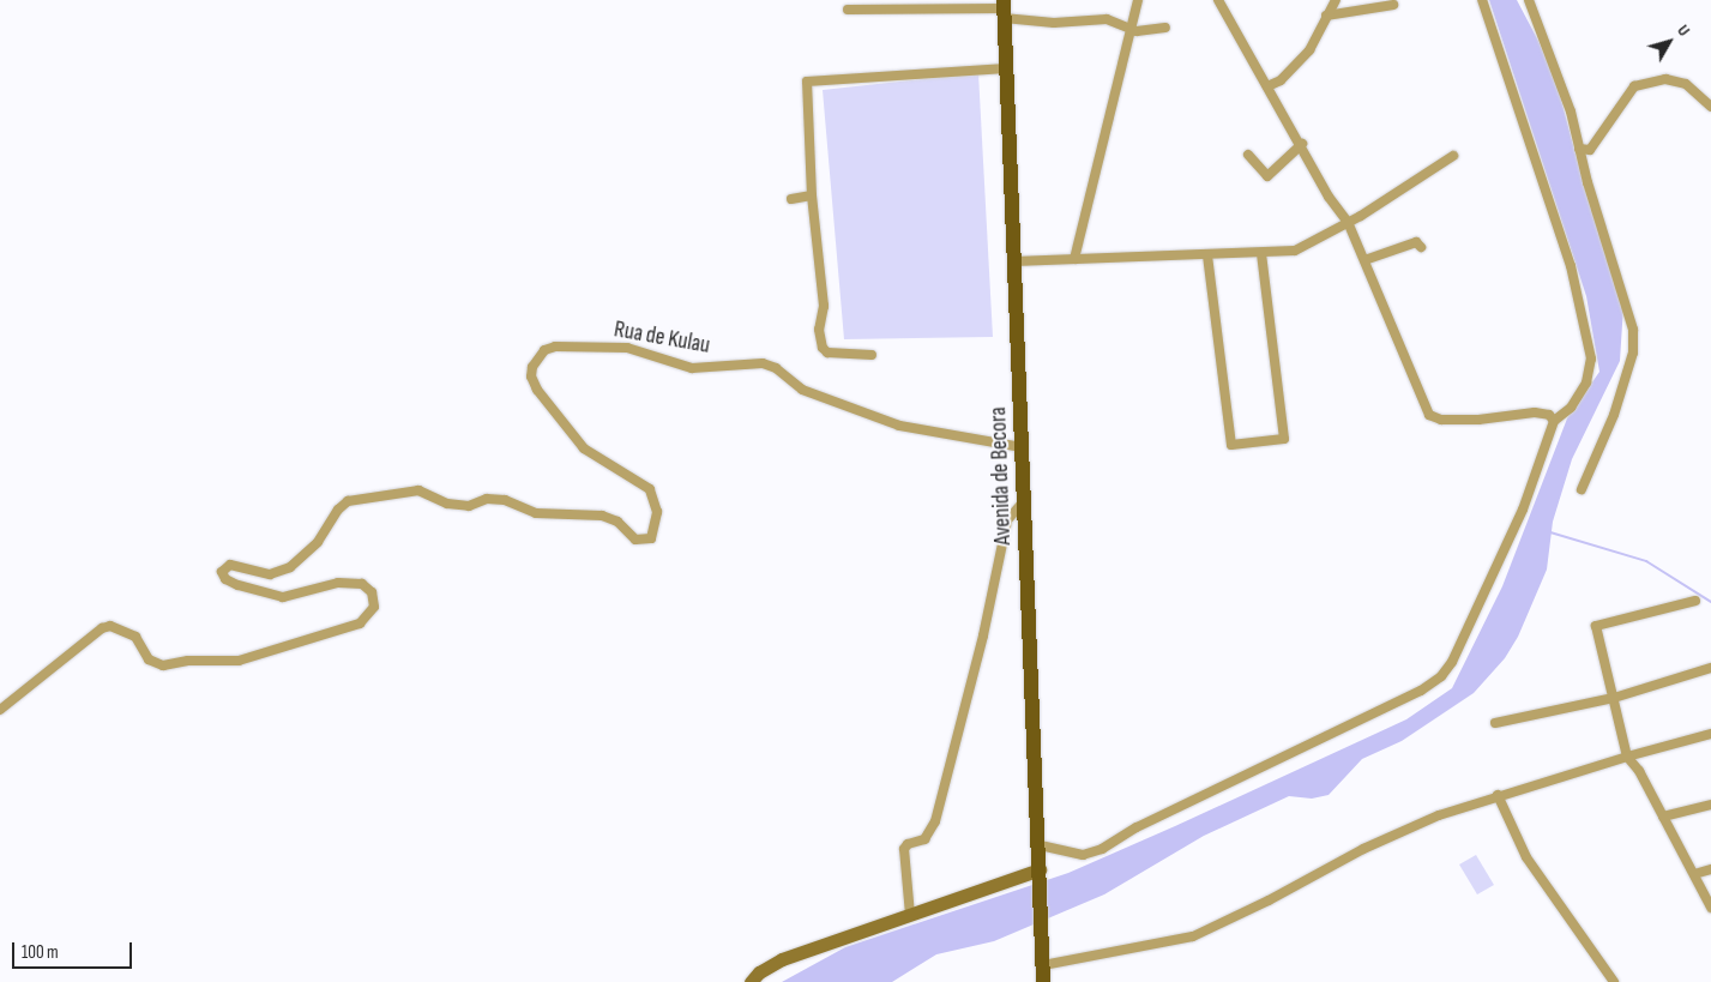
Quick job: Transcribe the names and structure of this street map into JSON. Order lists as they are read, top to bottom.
{
  "streets": {
    "main road": ["Avenida de Becora"],
    "street": ["Rua de Kulau"]
  },
  "crossings": [
    ["Rua de Kulau", "Avenida de Becora"]
  ],
  "scale_bar": "100 m",
  "north": "top right"
}
